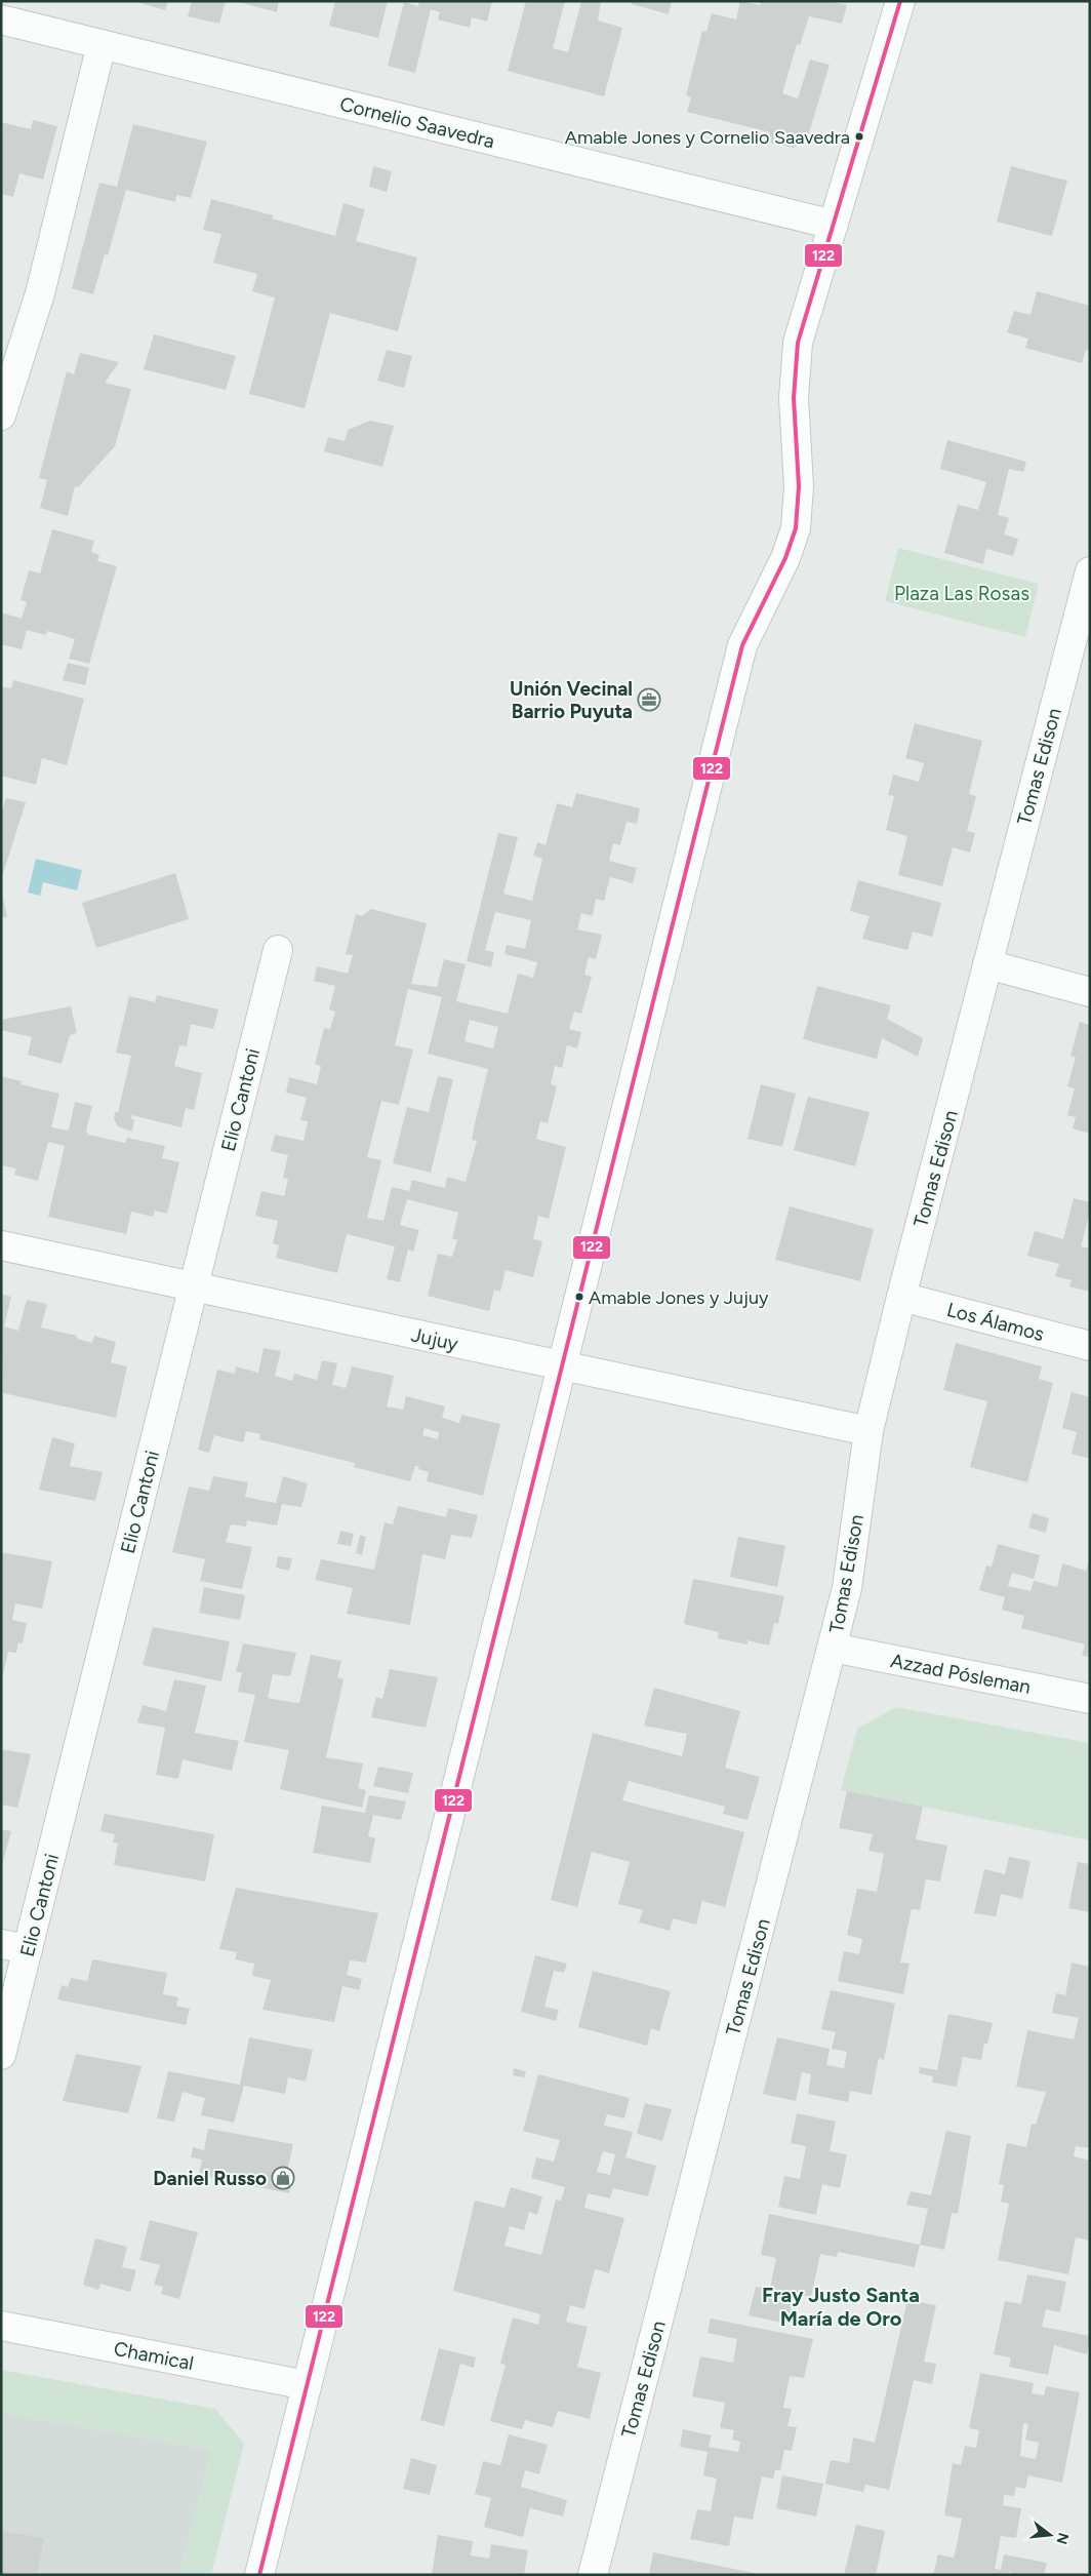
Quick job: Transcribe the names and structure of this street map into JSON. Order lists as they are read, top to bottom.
{
  "streets": {
    "street": [
      "Cornelio Saavedra",
      "Tomas Edison",
      "Elio Cantoni",
      "Los Álamos",
      "Jujuy",
      "Azzad Pósleman",
      "Chamical"
    ]
  },
  "crossings": [
    ["Tomas Edison", "Los Álamos"],
    ["Tomas Edison", "Jujuy"],
    ["Tomas Edison", "Azzad Pósleman"],
    ["Elio Cantoni", "Jujuy"]
  ],
  "districts": ["Fray Justo Santa María de Oro"],
  "parks": ["Plaza Las Rosas"],
  "places": {
    "other": ["Amable Jones y Cornelio Saavedra", "Amable Jones y Jujuy"],
    "office": ["Unión Vecinal Barrio Puyuta"],
    "shop": ["Daniel Russo"]
  },
  "lines": ["transit line 122"],
  "north": "right"
}
